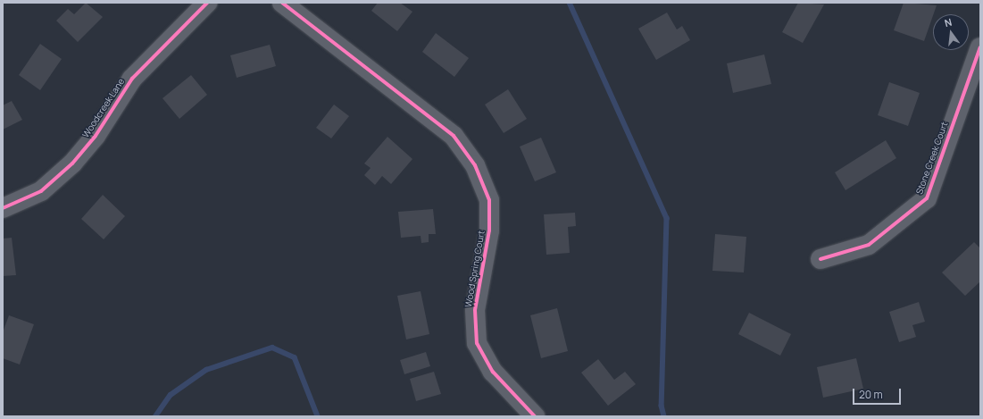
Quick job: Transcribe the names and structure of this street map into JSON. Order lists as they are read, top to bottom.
{
  "streets": {
    "street": ["Woodcreek Lane", "Stone Creek Court", "Wood Spring Court"]
  },
  "scale_bar": "20 m",
  "north": "top"
}
